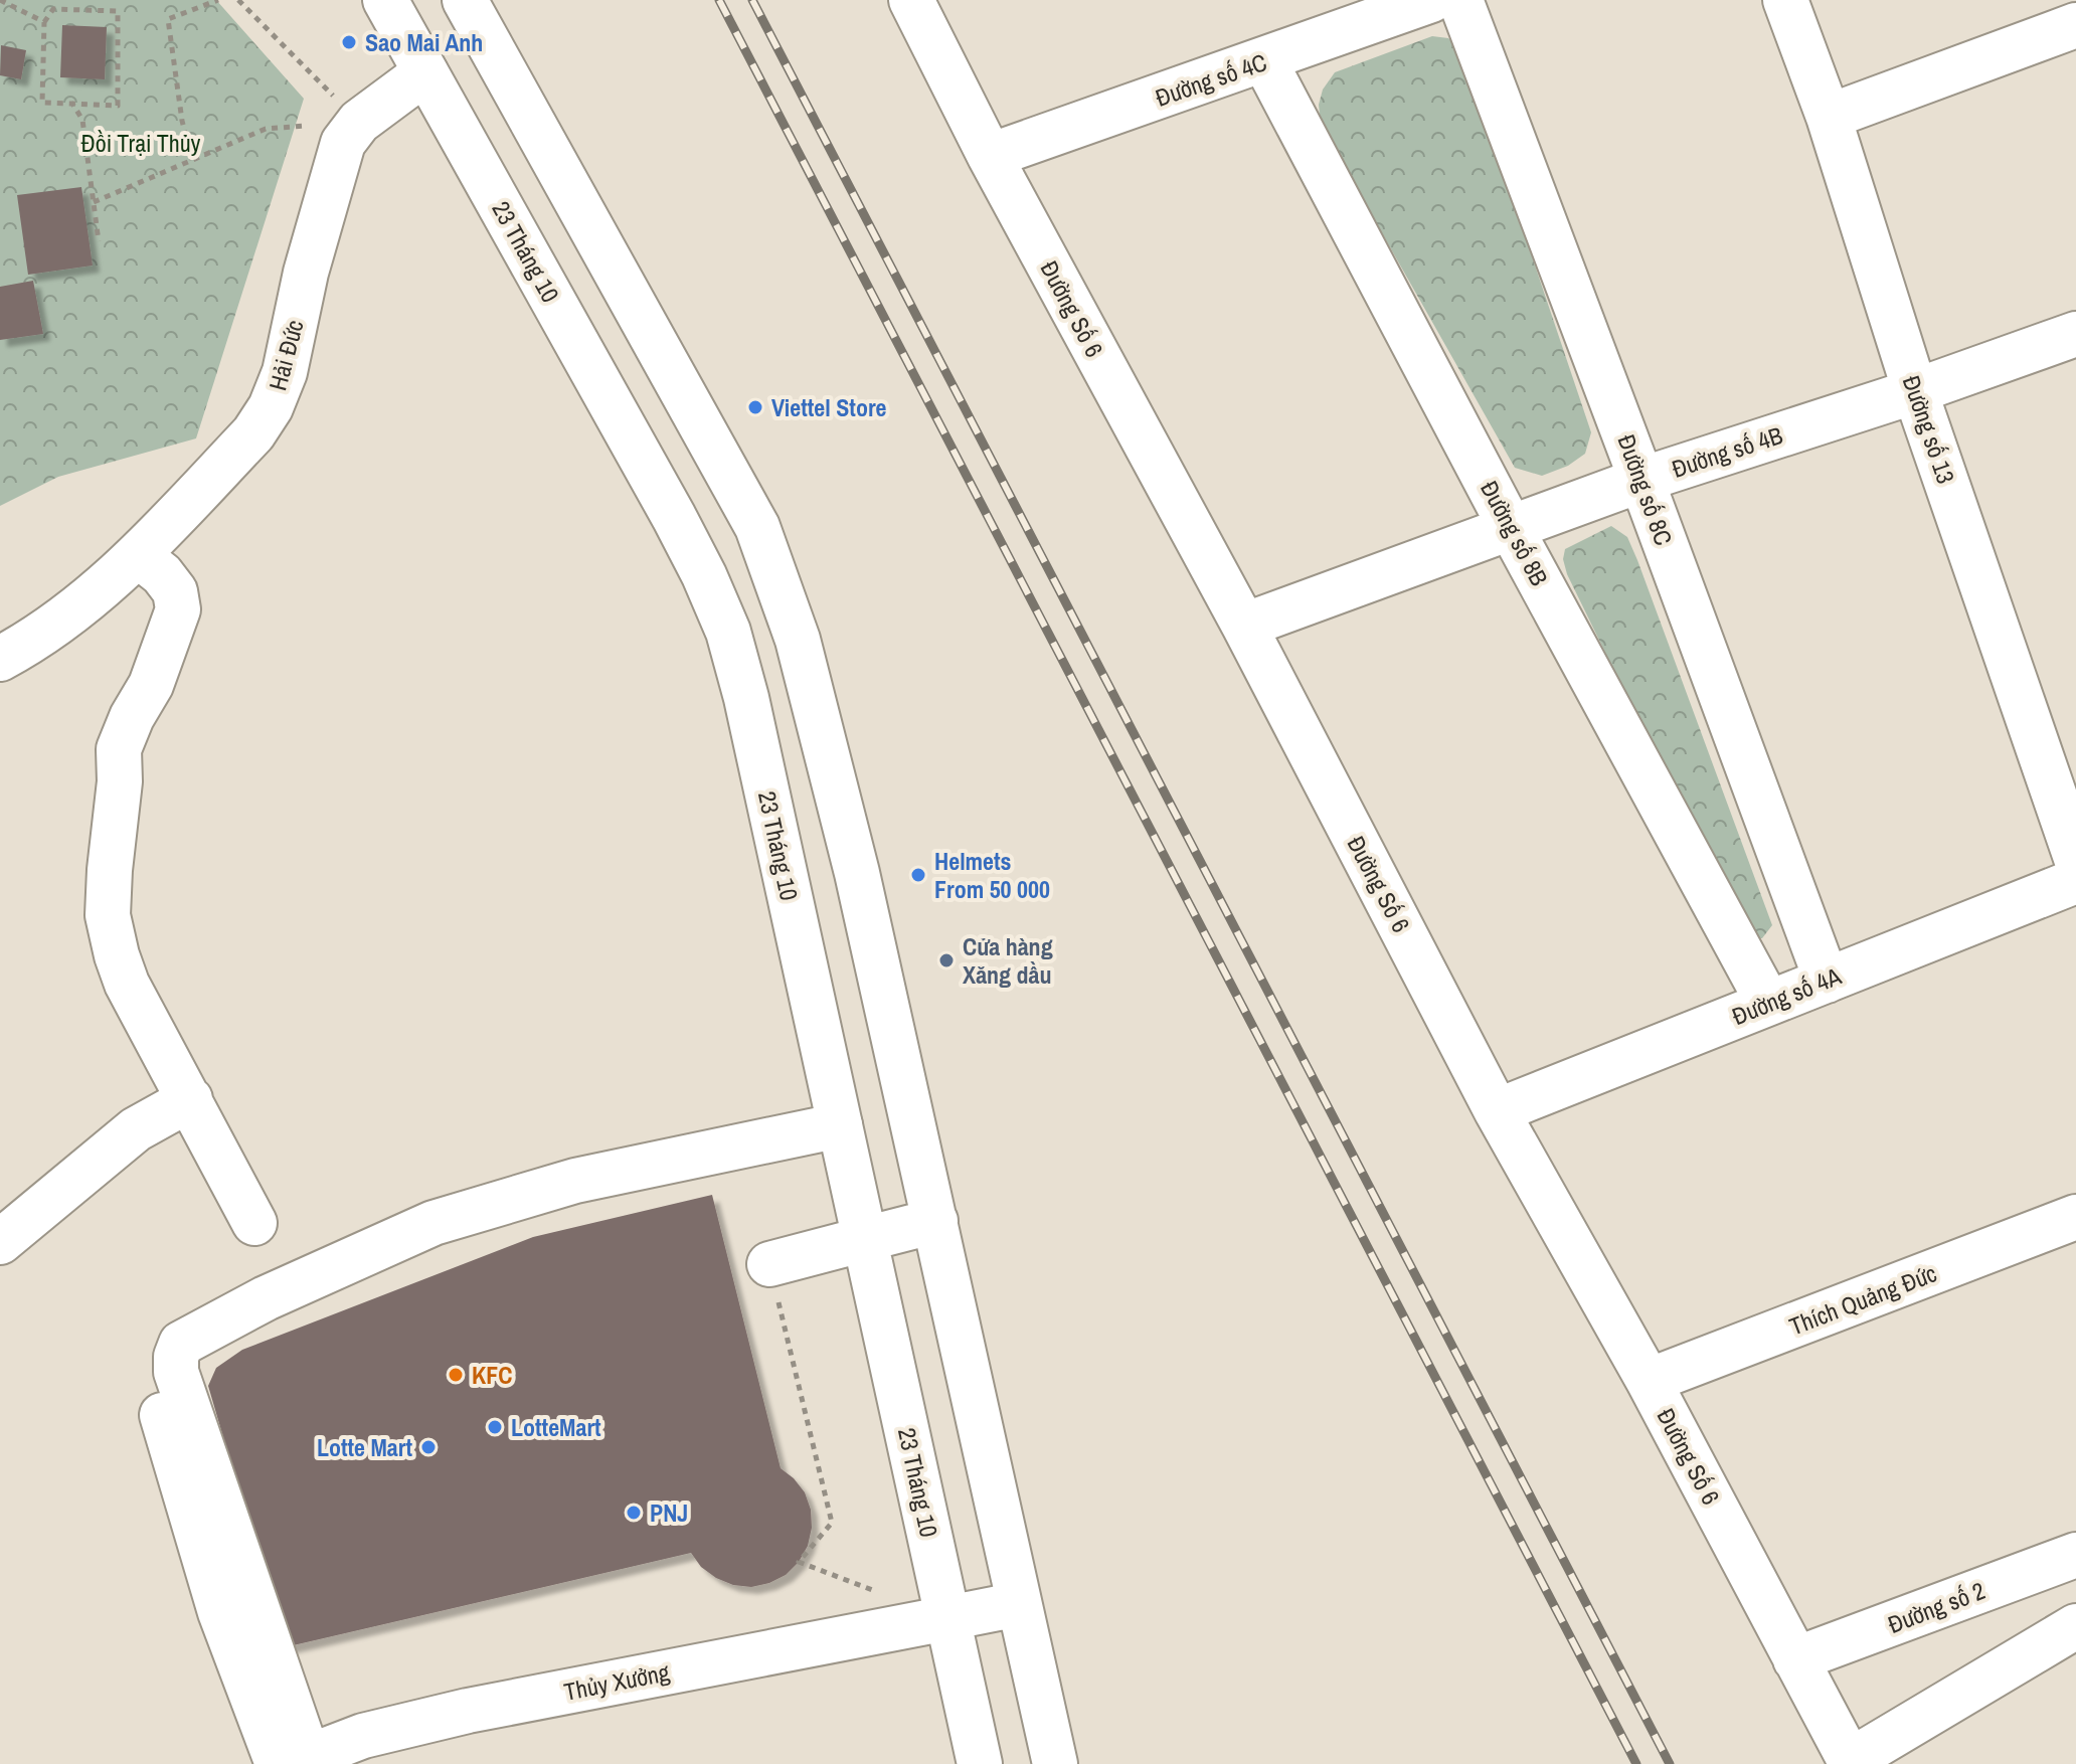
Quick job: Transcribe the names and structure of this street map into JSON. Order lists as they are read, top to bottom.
{
  "streets": {
    "street": [
      "Đường số 4C",
      "23 Tháng 10",
      "Đường Số 6",
      "Hải Đức",
      "Đường số 13",
      "Đường số 4B",
      "Đường số 8C",
      "Đường số 8B",
      "Đường số 4A",
      "Thích Quảng Đức",
      "Đường số 2",
      "Thủy Xưởng"
    ]
  },
  "crossings": [
    ["Đường số 4C", "Đường Số 6"],
    ["Đường số 4C", "Đường số 8B"],
    ["23 Tháng 10", "Hải Đức"],
    ["23 Tháng 10", "Thủy Xưởng"],
    ["Đường Số 6", "Đường số 4B"],
    ["Đường Số 6", "Đường số 4A"],
    ["Đường Số 6", "Thích Quảng Đức"],
    ["Đường Số 6", "Đường số 2"],
    ["Đường số 13", "Đường số 4B"],
    ["Đường số 4B", "Đường số 8C"],
    ["Đường số 4B", "Đường số 8B"],
    ["Đường số 8C", "Đường số 4A"],
    ["Đường số 8B", "Đường số 4A"]
  ],
  "parks": ["Đồi Trại Thủy"],
  "places": [
    "Sao Mai Anh",
    "Viettel Store",
    "Helmets From 50 000",
    "Cửa hàng Xăng dầu",
    "KFC",
    "LotteMart",
    "Lotte Mart",
    "PNJ"
  ]
}
